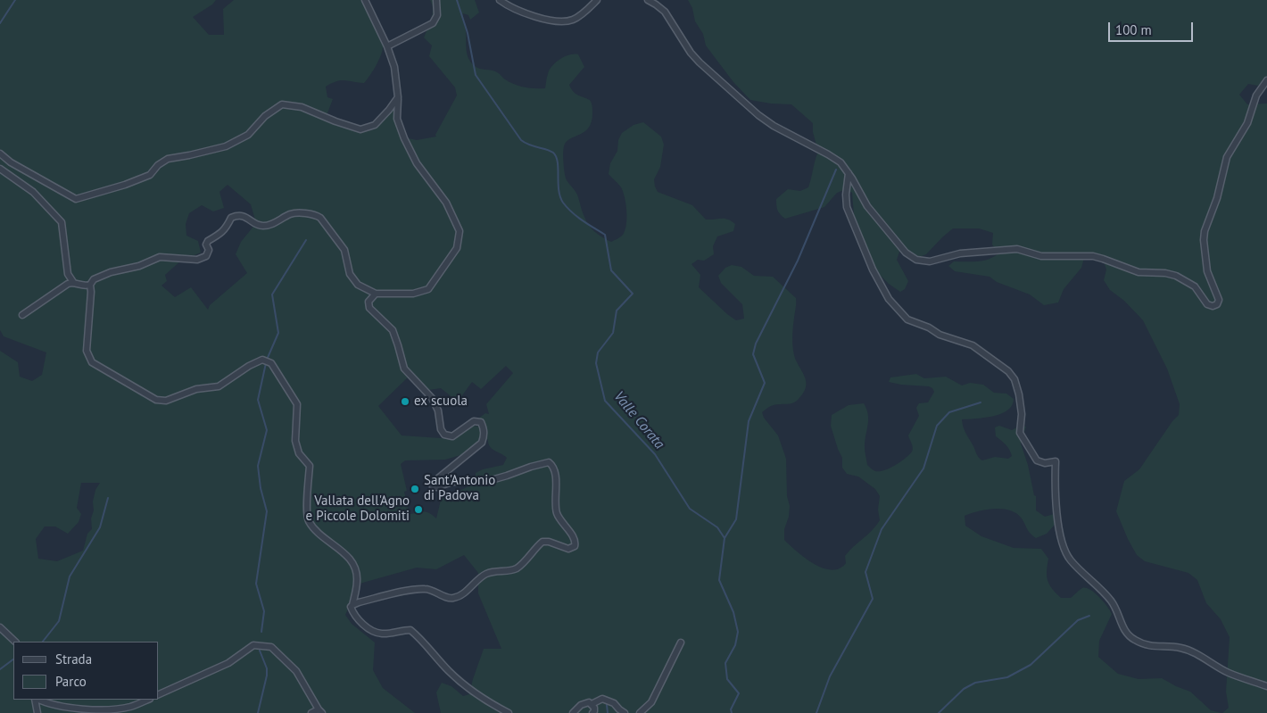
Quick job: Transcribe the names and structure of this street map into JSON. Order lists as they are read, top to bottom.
{
  "water": ["Valle Corata"],
  "places": ["ex scuola", "Sant'Antonio di Padova", "Vallata dell'Agno e Piccole Dolomiti"],
  "legend": ["Strada", "Parco"],
  "scale_bar": "100 m"
}
